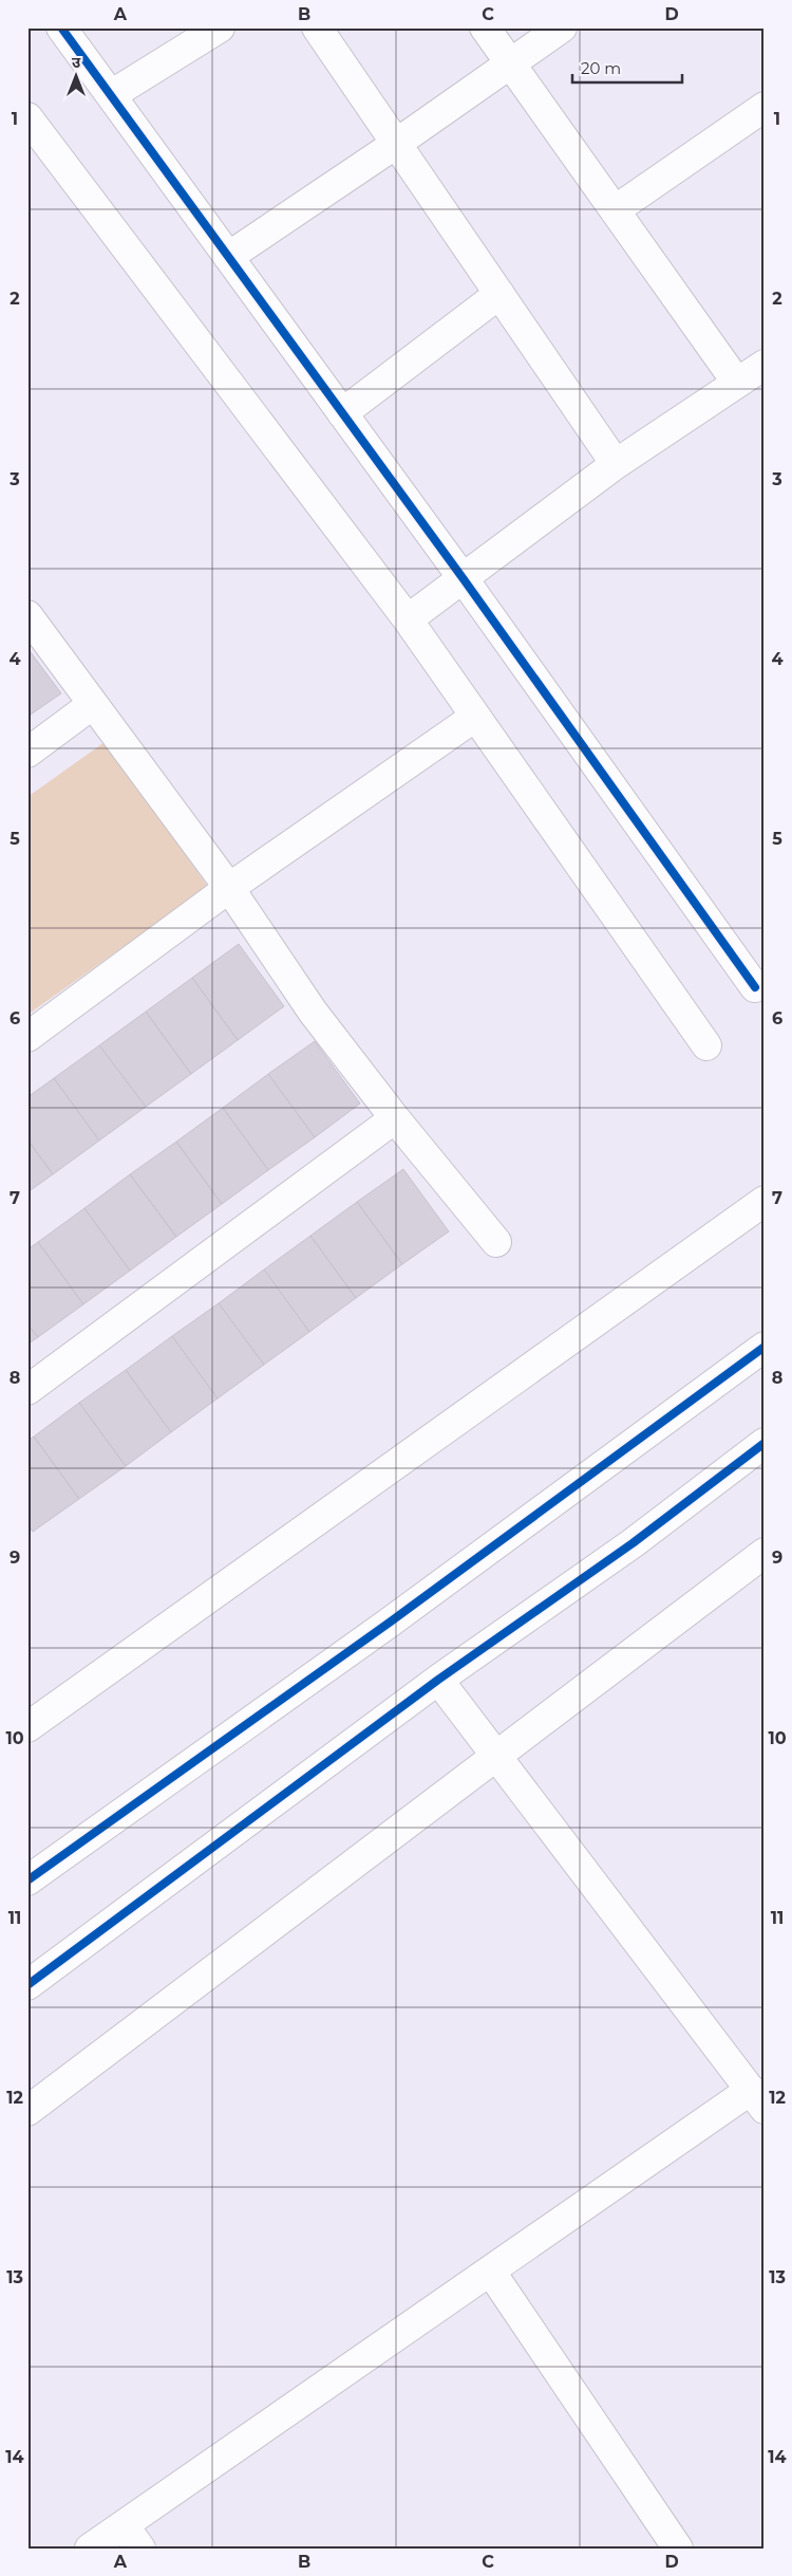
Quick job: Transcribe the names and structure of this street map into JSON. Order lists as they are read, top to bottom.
{
  "scale_bar": "20 m",
  "north": "top",
  "grid": {
    "columns": [
      "A",
      "B",
      "C",
      "D"
    ],
    "rows": [
      "1",
      "2",
      "3",
      "4",
      "5",
      "6",
      "7",
      "8",
      "9",
      "10",
      "11",
      "12",
      "13",
      "14"
    ]
  }
}
